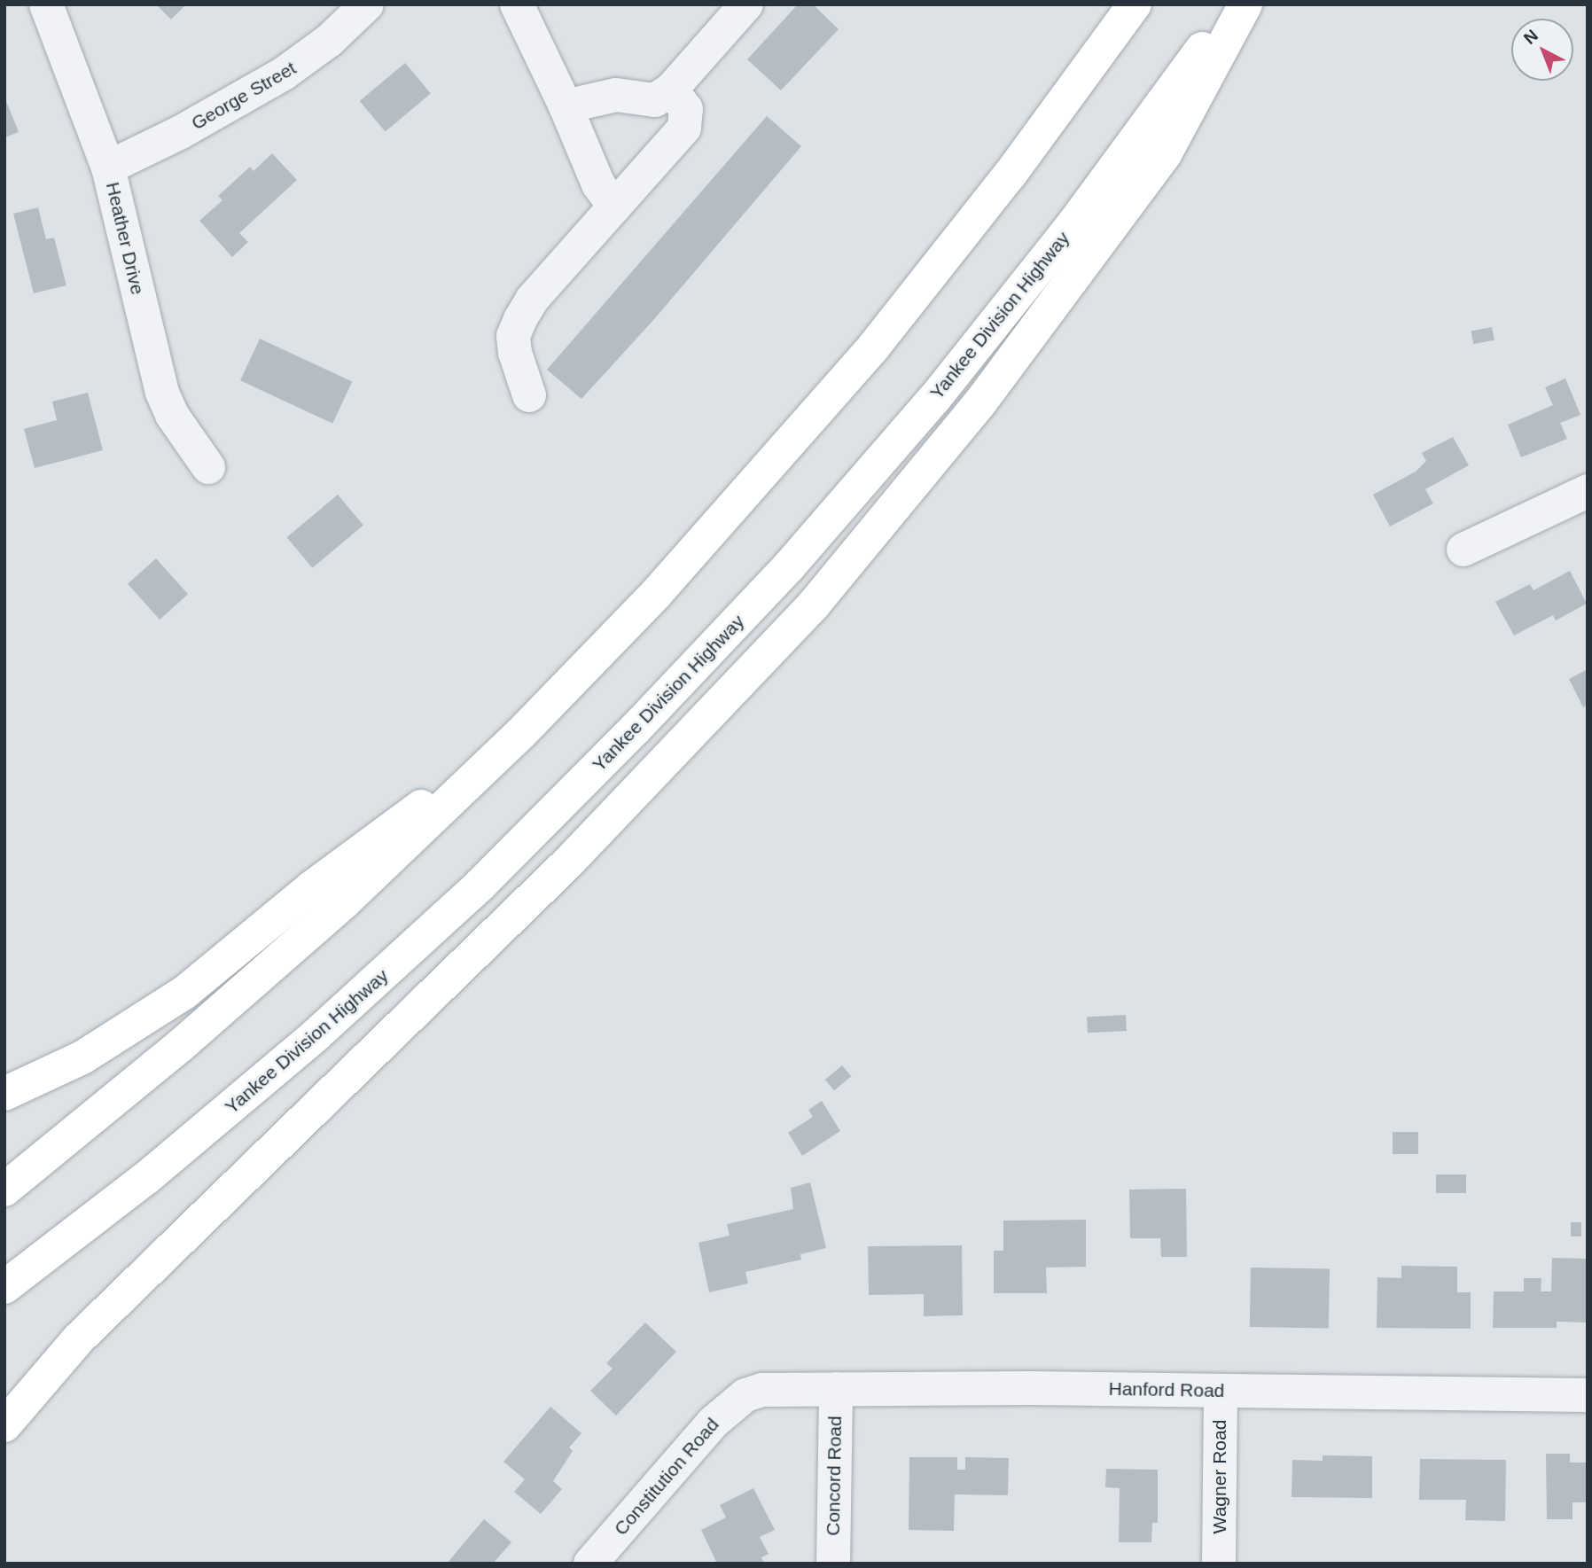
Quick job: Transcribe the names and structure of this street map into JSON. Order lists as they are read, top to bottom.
{
  "streets": {
    "highway": ["Yankee Division Highway"],
    "street": [
      "George Street",
      "Heather Drive",
      "Hanford Road",
      "Concord Road",
      "Constitution Road",
      "Wagner Road"
    ]
  },
  "crossings": [
    ["George Street", "Heather Drive"],
    ["Hanford Road", "Concord Road"],
    ["Hanford Road", "Constitution Road"],
    ["Hanford Road", "Wagner Road"]
  ],
  "north": "top left"
}
